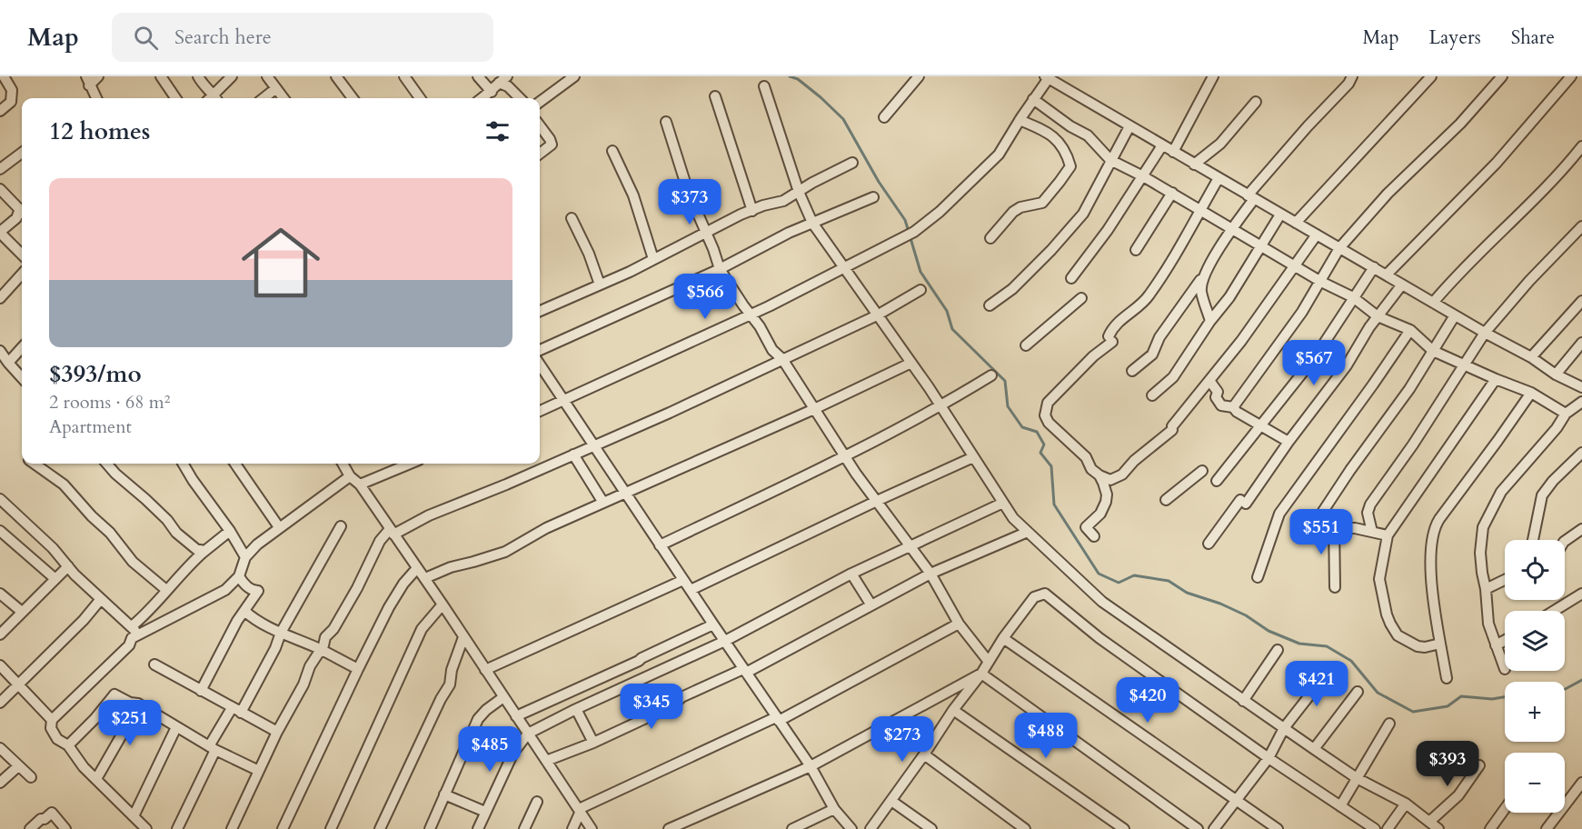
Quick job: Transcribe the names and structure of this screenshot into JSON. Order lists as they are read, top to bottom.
{
  "page": {
    "header": "Map",
    "search": "Search here",
    "nav": ["Map", "Layers", "Share"],
    "heading": "12 homes",
    "list": [
      {
        "name": "$393/mo",
        "note": "2 rooms · 68 m² · Apartment"
      }
    ],
    "price": [
      "$373",
      "$566",
      "$567",
      "$551",
      "$421",
      "$420",
      "$345",
      "$251",
      "$488",
      "$273",
      "$485",
      "$393"
    ],
    "map_buttons": ["+", "−"]
  }
}
